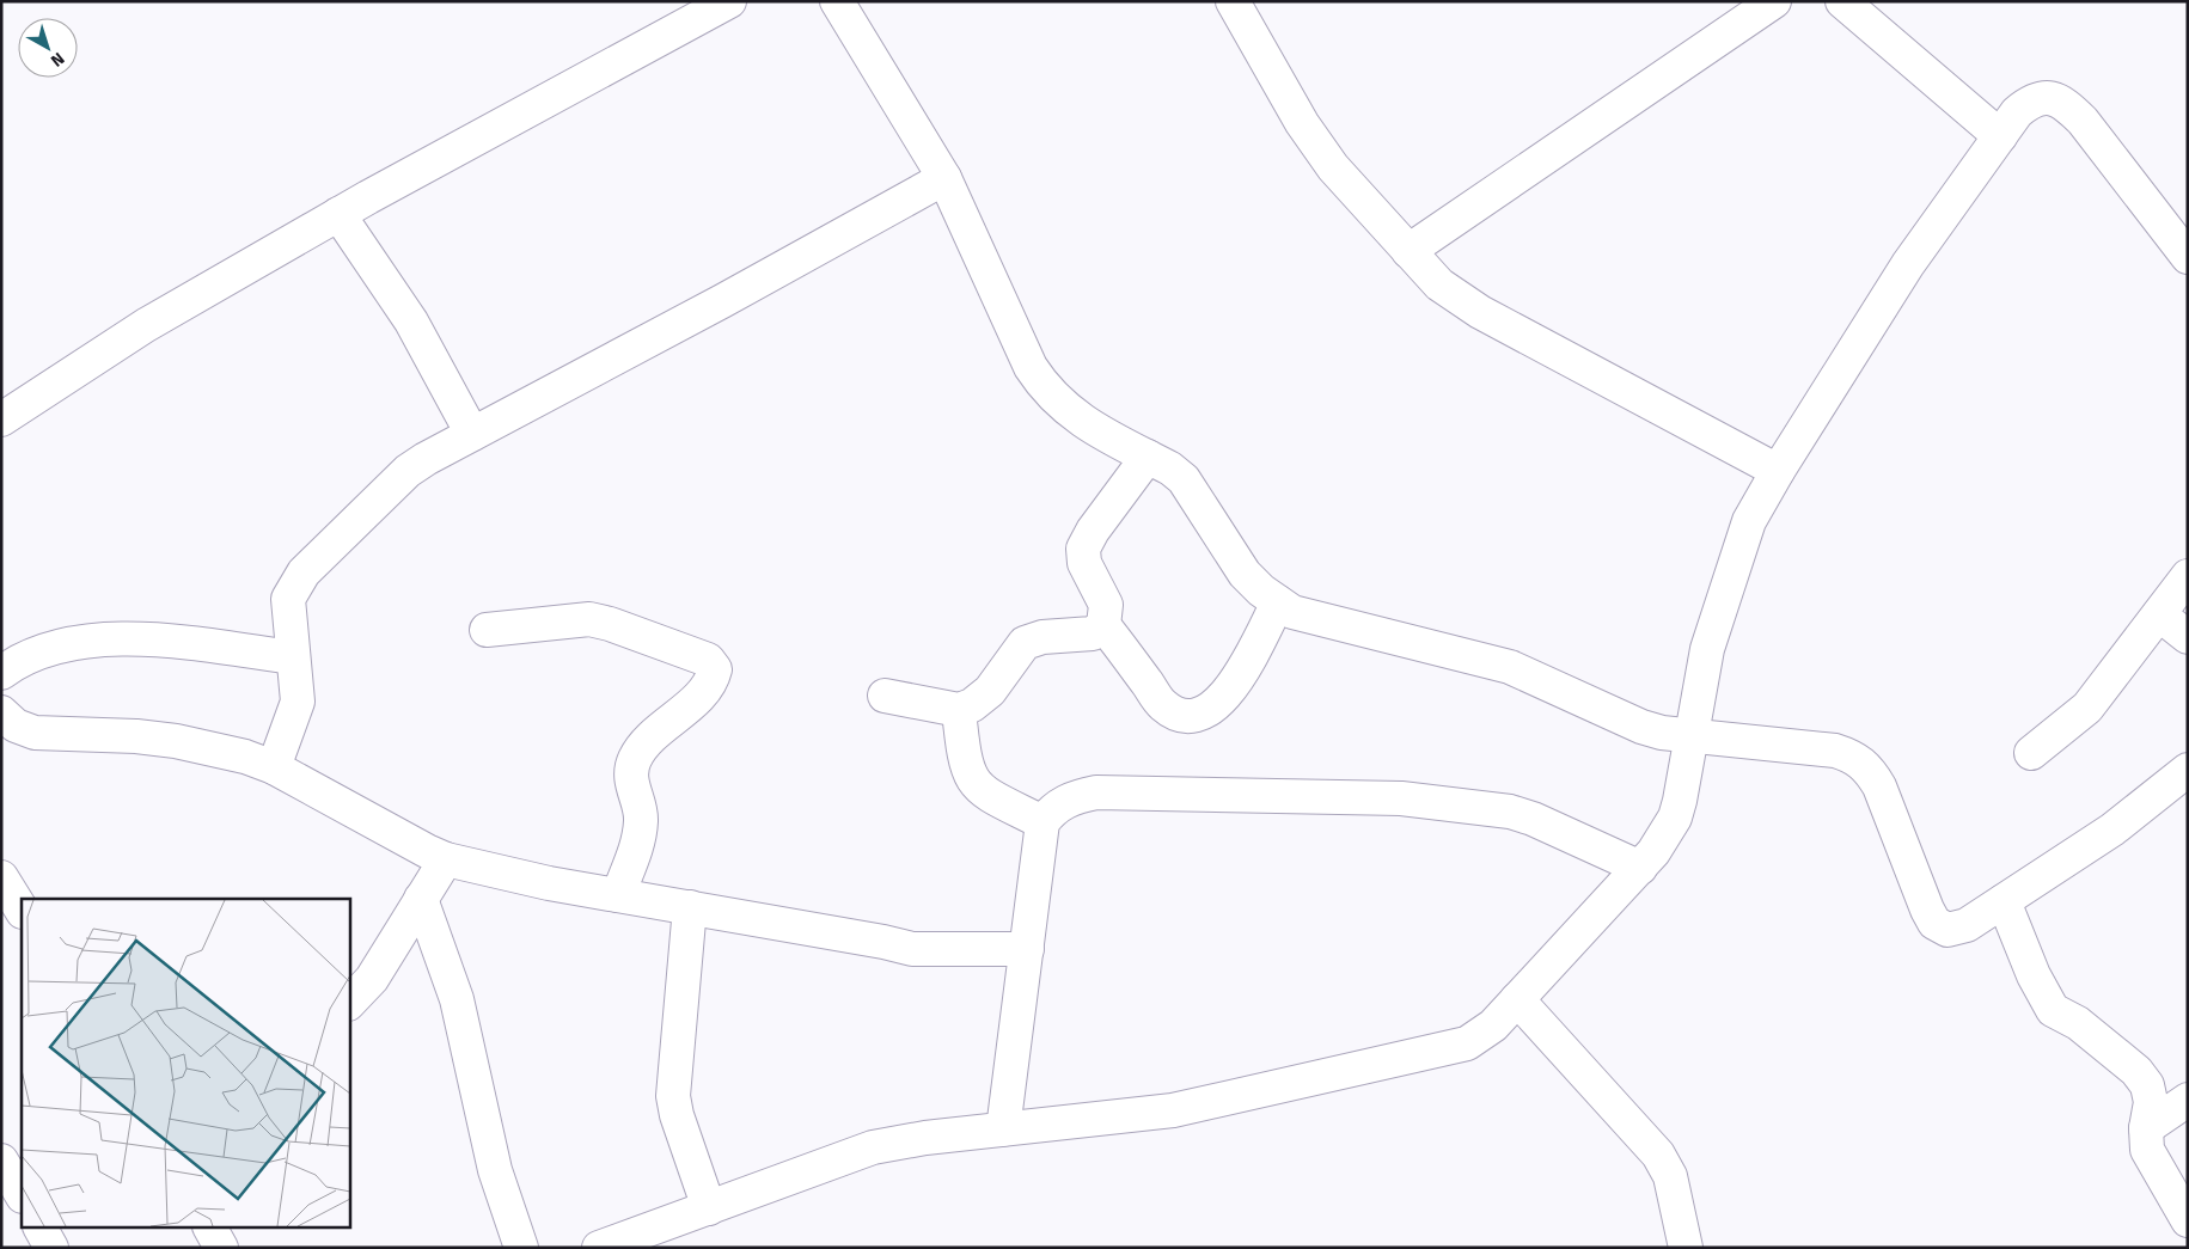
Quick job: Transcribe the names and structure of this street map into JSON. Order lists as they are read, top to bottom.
{
  "north": "bottom right"
}
